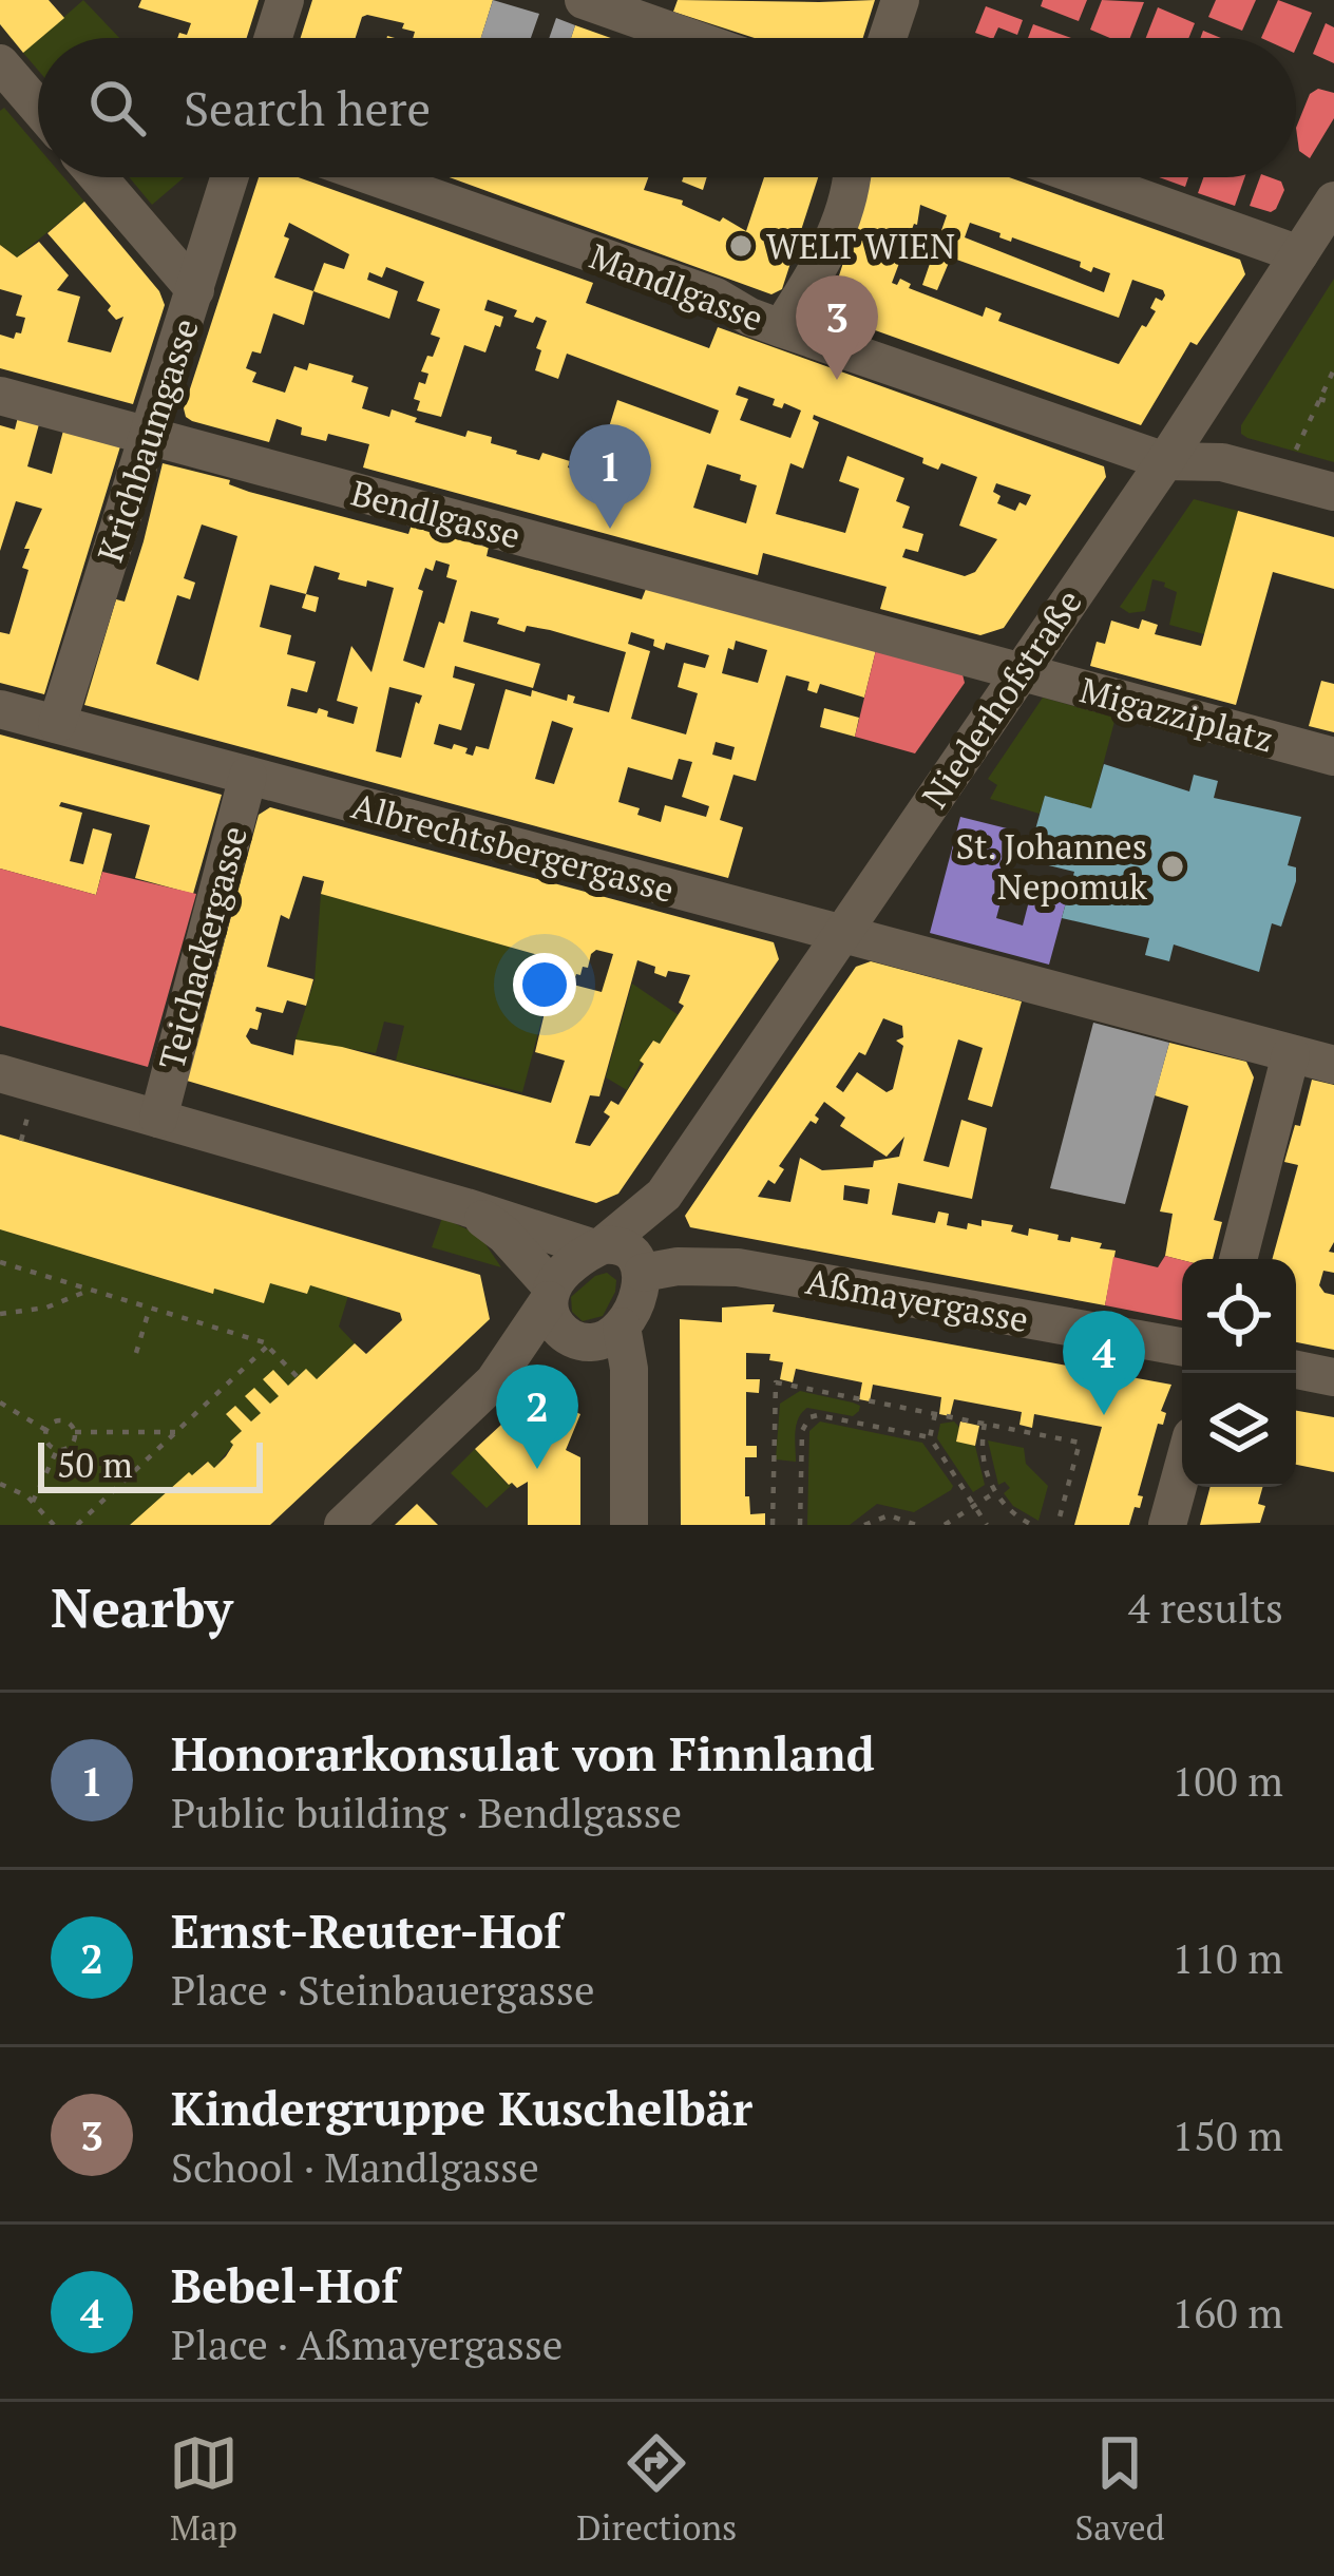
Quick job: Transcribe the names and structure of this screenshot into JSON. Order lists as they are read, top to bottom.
{
  "streets": {
    "street": [
      "Mandlgasse",
      "Krichbaumgasse",
      "Bendlgasse",
      "Niederhofstraße",
      "Migazziplatz",
      "Albrechtsbergergasse",
      "Teichackergasse",
      "Aßmayergasse"
    ]
  },
  "crossings": [
    ["Mandlgasse", "Niederhofstraße"],
    ["Krichbaumgasse", "Bendlgasse"],
    ["Krichbaumgasse", "Albrechtsbergergasse"],
    ["Bendlgasse", "Niederhofstraße"],
    ["Bendlgasse", "Migazziplatz"],
    ["Niederhofstraße", "Migazziplatz"],
    ["Niederhofstraße", "Albrechtsbergergasse"],
    ["Niederhofstraße", "Aßmayergasse"],
    ["Albrechtsbergergasse", "Teichackergasse"],
    ["Teichackergasse", "Aßmayergasse"]
  ],
  "places": ["WELT WIEN", "St. Johannes Nepomuk"],
  "scale_bar": "50 m",
  "page": {
    "search": "Search here",
    "pins": [
      "3",
      "1",
      "4",
      "2"
    ],
    "scale": "50 m",
    "heading": ["Nearby", "4 results"],
    "list": [
      {
        "mark": "1",
        "name": "Honorarkonsulat von Finnland",
        "note": "Public building · Bendlgasse",
        "value": "100 m"
      },
      {
        "mark": "2",
        "name": "Ernst-Reuter-Hof",
        "note": "Place · Steinbauergasse",
        "value": "110 m"
      },
      {
        "mark": "3",
        "name": "Kindergruppe Kuschelbär",
        "note": "School · Mandlgasse",
        "value": "150 m"
      },
      {
        "mark": "4",
        "name": "Bebel-Hof",
        "note": "Place · Aßmayergasse",
        "value": "160 m"
      }
    ],
    "nav": ["Map", "Directions", "Saved"]
  }
}
